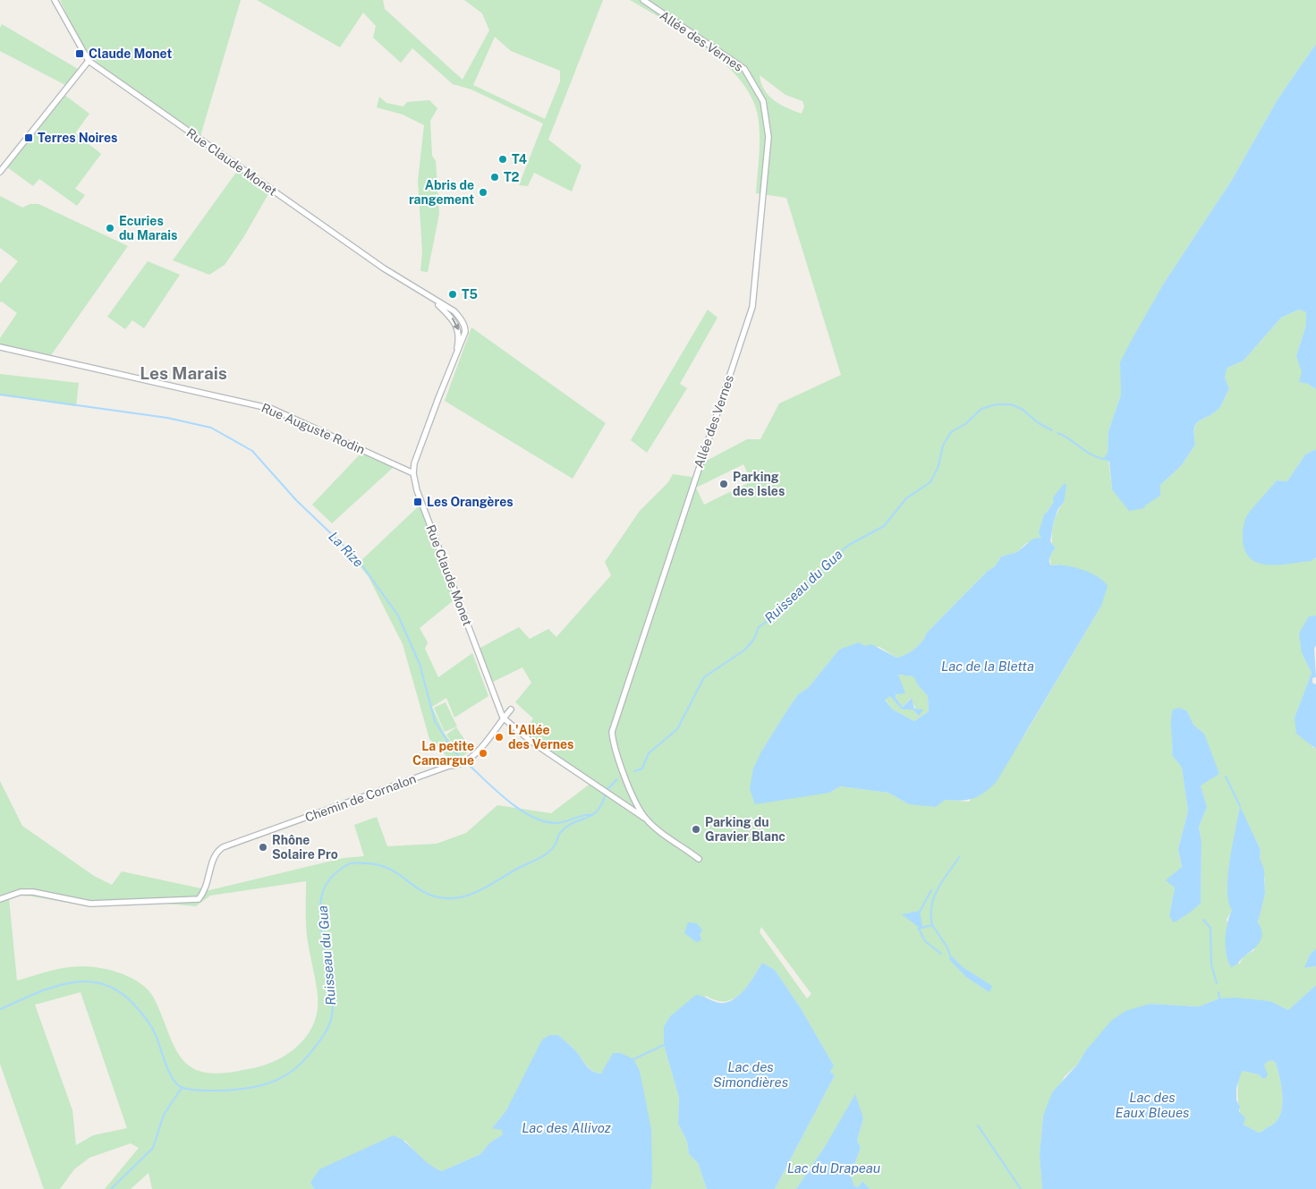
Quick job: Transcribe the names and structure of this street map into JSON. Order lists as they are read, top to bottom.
{
  "streets": {
    "street": [
      "Allée des Vernes",
      "Rue Claude Monet",
      "Rue Auguste Rodin",
      "Chemin de Cornalon"
    ]
  },
  "crossings": [
    ["Rue Claude Monet", "Rue Auguste Rodin"],
    ["Rue Claude Monet", "Chemin de Cornalon"]
  ],
  "districts": ["Les Marais"],
  "water": [
    "La Rize",
    "Ruisseau du Gua",
    "Lac de la Bletta",
    "Lac des Simondières",
    "Lac des Eaux Bleues",
    "Lac des Allivoz",
    "Lac du Drapeau"
  ],
  "places": {
    "transit": ["Claude Monet", "Terres Noires", "Les Orangères"],
    "other": [
      "T4",
      "T2",
      "Abris de rangement",
      "Ecuries du Marais",
      "T5",
      "Parking des Isles",
      "L'Allée des Vernes",
      "La petite Camargue",
      "Parking du Gravier Blanc",
      "Rhône Solaire Pro"
    ]
  }
}
